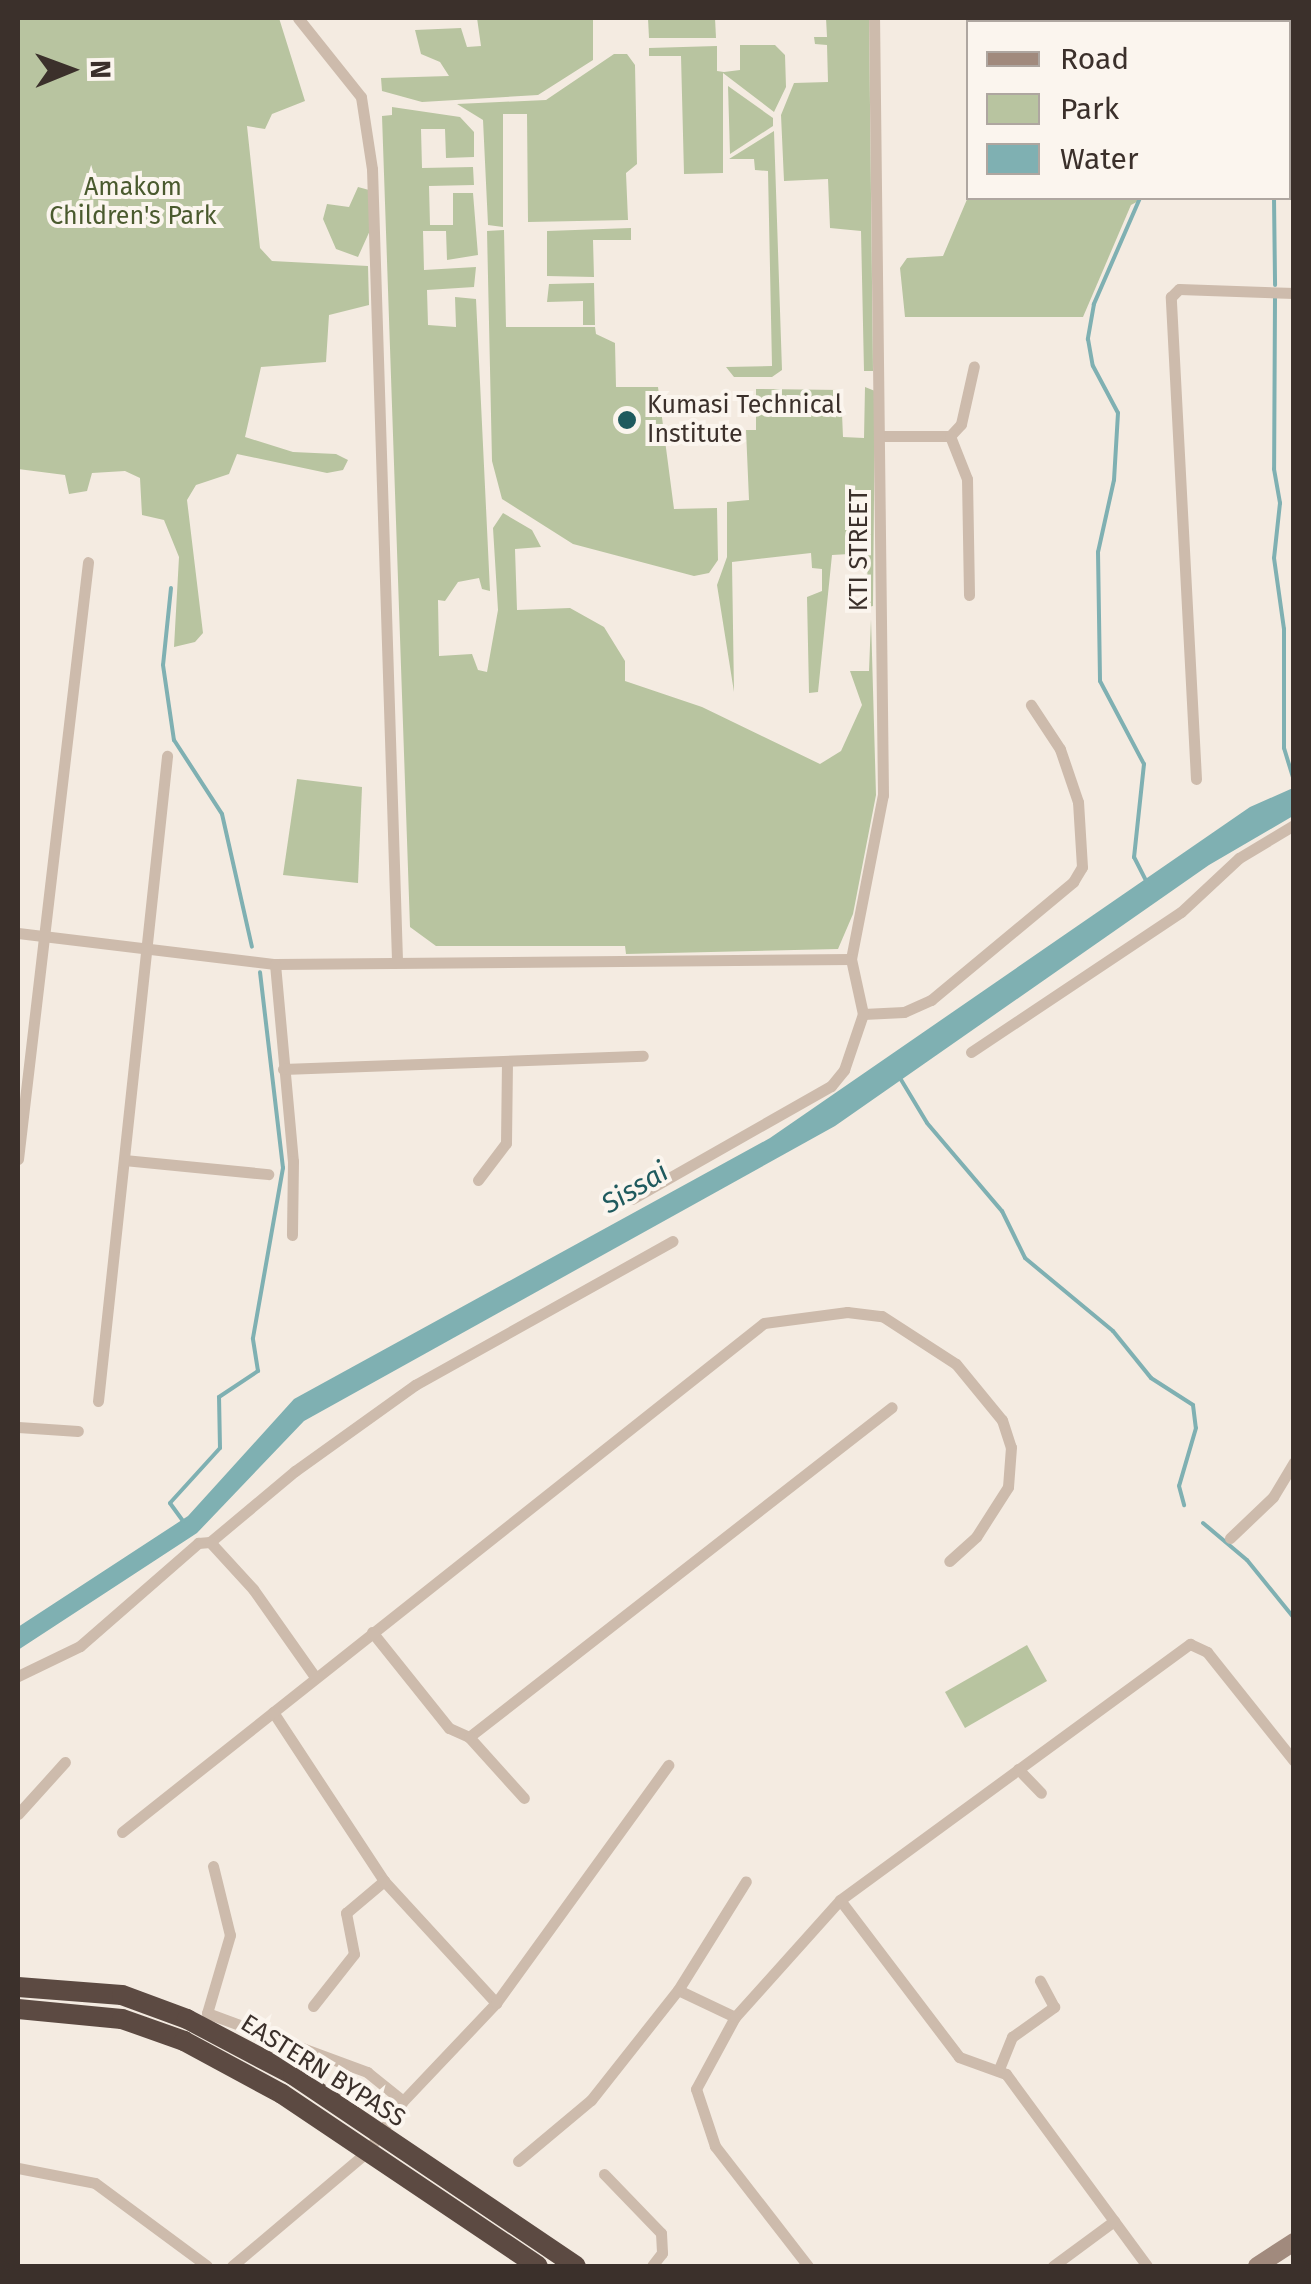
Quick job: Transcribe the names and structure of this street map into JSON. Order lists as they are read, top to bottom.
{
  "streets": {
    "highway": ["EASTERN BYPASS"],
    "street": ["KTI STREET"]
  },
  "water": ["Sissai"],
  "parks": ["Amakom Children's Park"],
  "places": ["Kumasi Technical Institute"],
  "legend": ["Road", "Park", "Water"],
  "north": "right"
}
